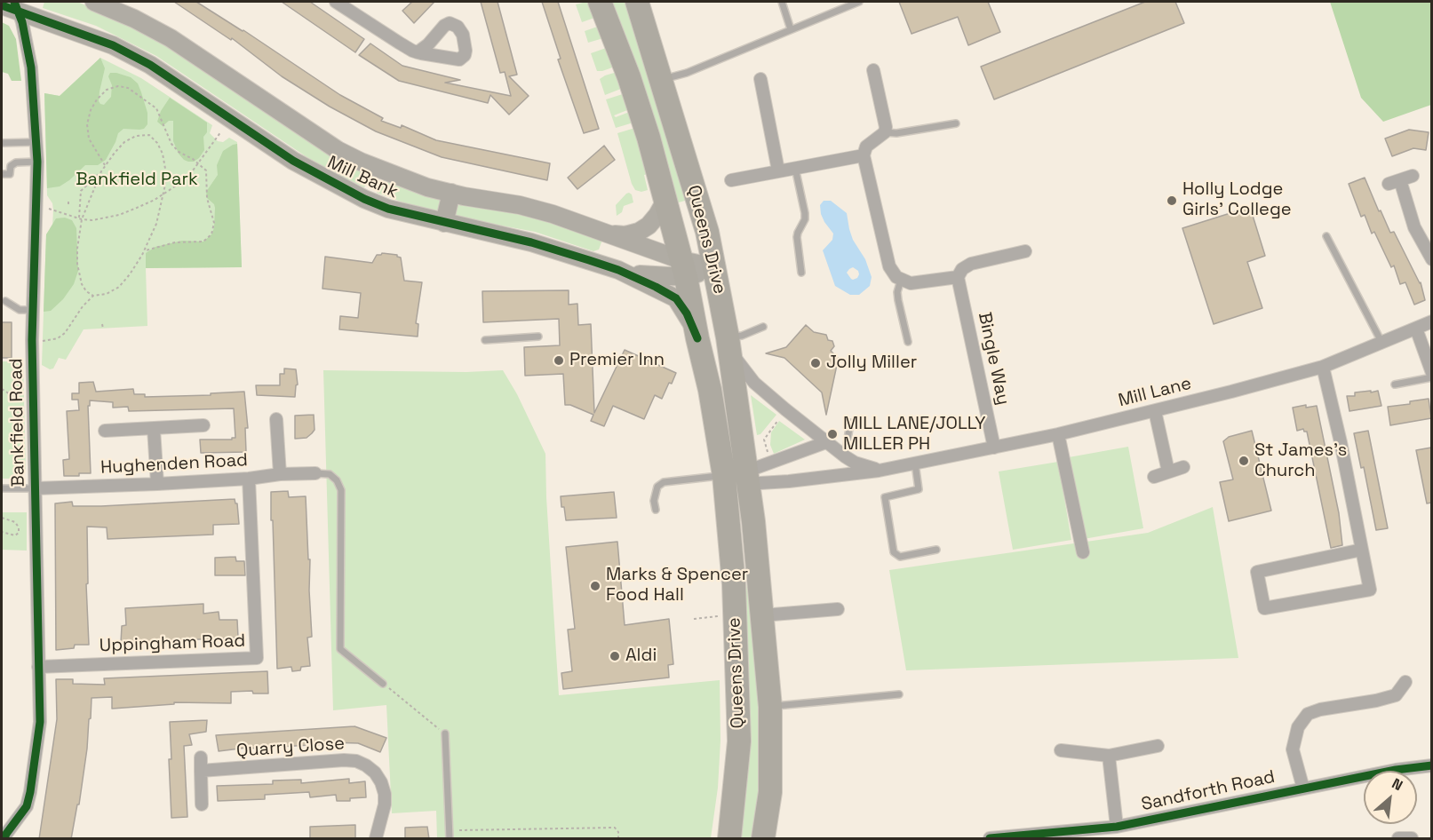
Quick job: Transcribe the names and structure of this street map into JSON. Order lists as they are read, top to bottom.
{
  "streets": {
    "highway": ["Queens Drive"],
    "street": [
      "Mill Bank",
      "Bingle Way",
      "Mill Lane",
      "Bankfield Road",
      "Hughenden Road",
      "Uppingham Road",
      "Quarry Close",
      "Sandforth Road"
    ]
  },
  "crossings": [
    ["Mill Bank", "Queens Drive"],
    ["Mill Bank", "Bankfield Road"],
    ["Queens Drive", "Mill Lane"],
    ["Bingle Way", "Mill Lane"],
    ["Bankfield Road", "Hughenden Road"],
    ["Bankfield Road", "Uppingham Road"],
    ["Hughenden Road", "Uppingham Road"]
  ],
  "parks": ["Bankfield Park"],
  "places": [
    "Holly Lodge Girls' College",
    "Premier Inn",
    "Jolly Miller",
    "MILL LANE/JOLLY MILLER PH",
    "St James's Church",
    "Marks & Spencer Food Hall",
    "Aldi"
  ],
  "north": "top right"
}
